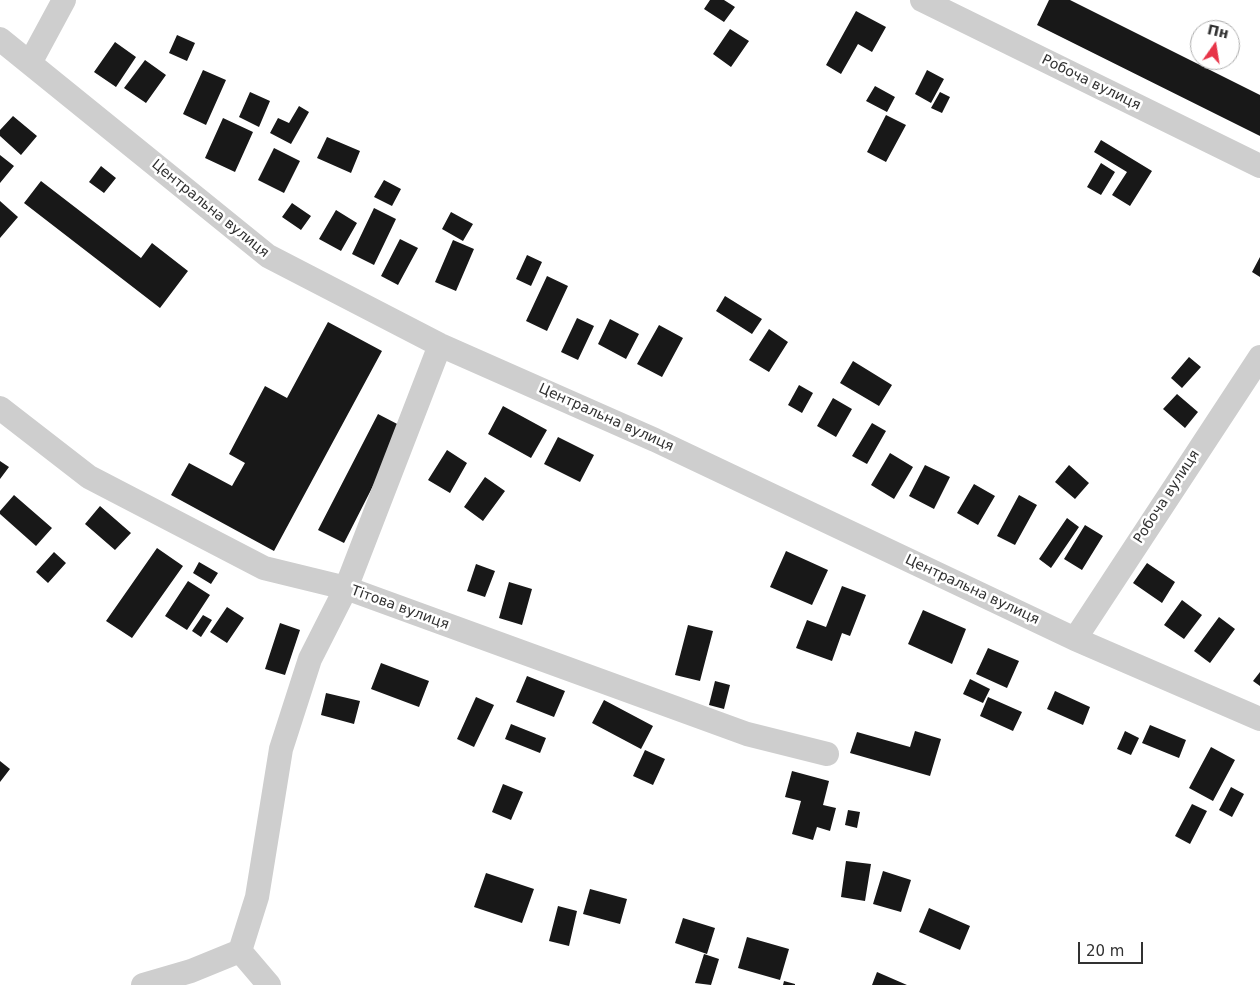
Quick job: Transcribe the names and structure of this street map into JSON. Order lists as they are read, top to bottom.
{
  "streets": {
    "street": ["Робоча вулиця", "Центральна вулиця", "Тітова вулиця"]
  },
  "crossings": [
    ["Робоча вулиця", "Центральна вулиця"]
  ],
  "scale_bar": "20 m",
  "north": "top"
}
